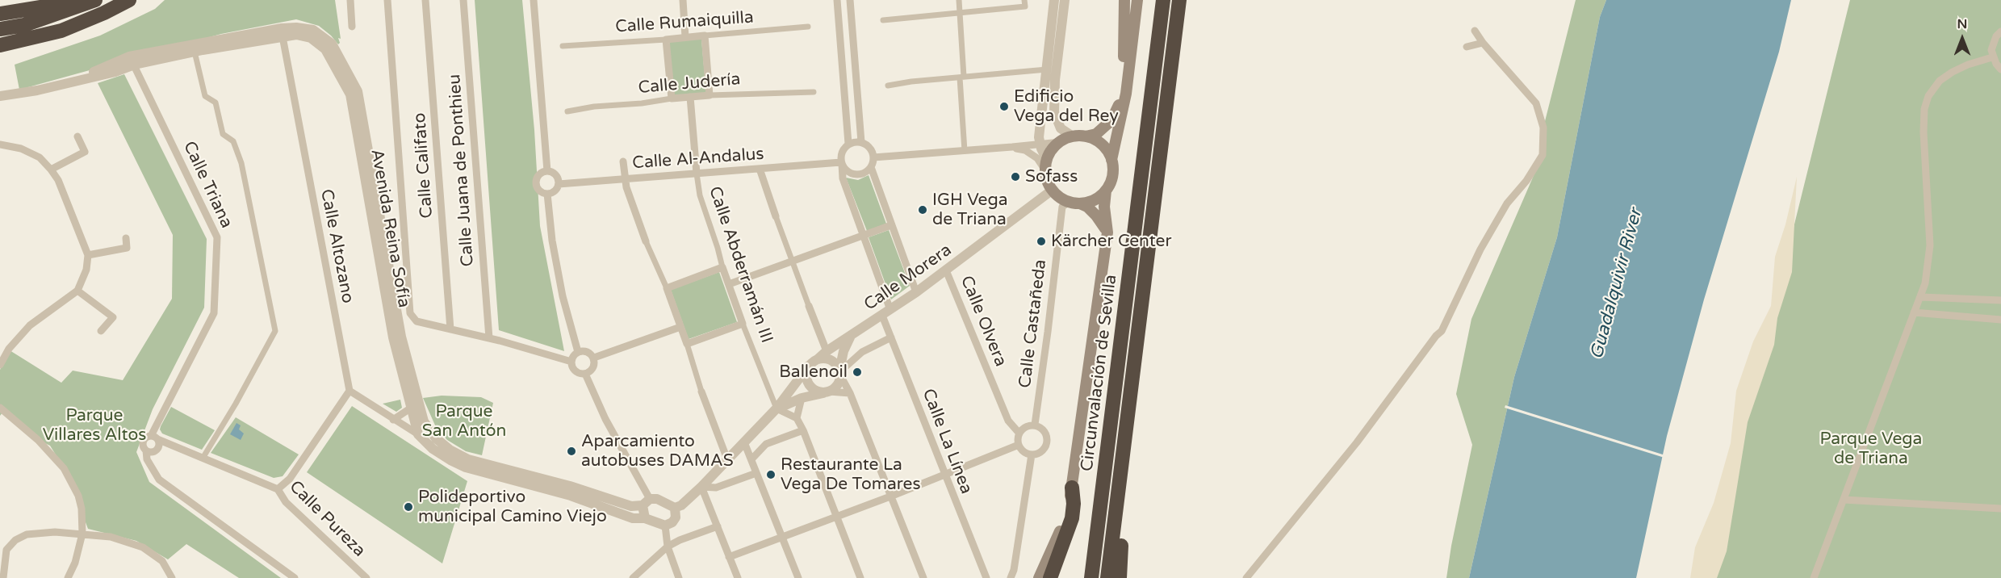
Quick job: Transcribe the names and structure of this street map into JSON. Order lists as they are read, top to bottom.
{
  "streets": {
    "highway": ["Circunvalación de Sevilla"],
    "street": [
      "Calle Rumaiquilla",
      "Calle Judería",
      "Calle Al-Andalus",
      "Calle Califato",
      "Calle Juana de Ponthieu",
      "Calle Triana",
      "Avenida Reina Sofía",
      "Calle Altozano",
      "Calle Abderramán III",
      "Calle Morera",
      "Calle Olvera",
      "Calle Castañeda",
      "Calle La Línea",
      "Calle Pureza"
    ]
  },
  "crossings": [
    ["Calle Judería", "Calle Abderramán III"],
    ["Calle Al-Andalus", "Calle Abderramán III"],
    ["Calle Al-Andalus", "Calle La Línea"],
    ["Calle Triana", "Avenida Reina Sofía"],
    ["Calle Triana", "Calle Pureza"],
    ["Avenida Reina Sofía", "Calle Altozano"],
    ["Calle Morera", "Calle Olvera"],
    ["Calle Morera", "Calle Castañeda"],
    ["Calle Morera", "Calle La Línea"],
    ["Calle Olvera", "Calle Castañeda"]
  ],
  "water": ["Guadalquivir River"],
  "parks": ["Parque San Antón", "Parque Villares Altos", "Parque Vega de Triana"],
  "places": [
    "Edificio Vega del Rey",
    "Sofass",
    "IGH Vega de Triana",
    "Kärcher Center",
    "Ballenoil",
    "Aparcamiento autobuses DAMAS",
    "Restaurante La Vega De Tomares",
    "Polideportivo municipal Camino Viejo"
  ],
  "north": "top"
}
